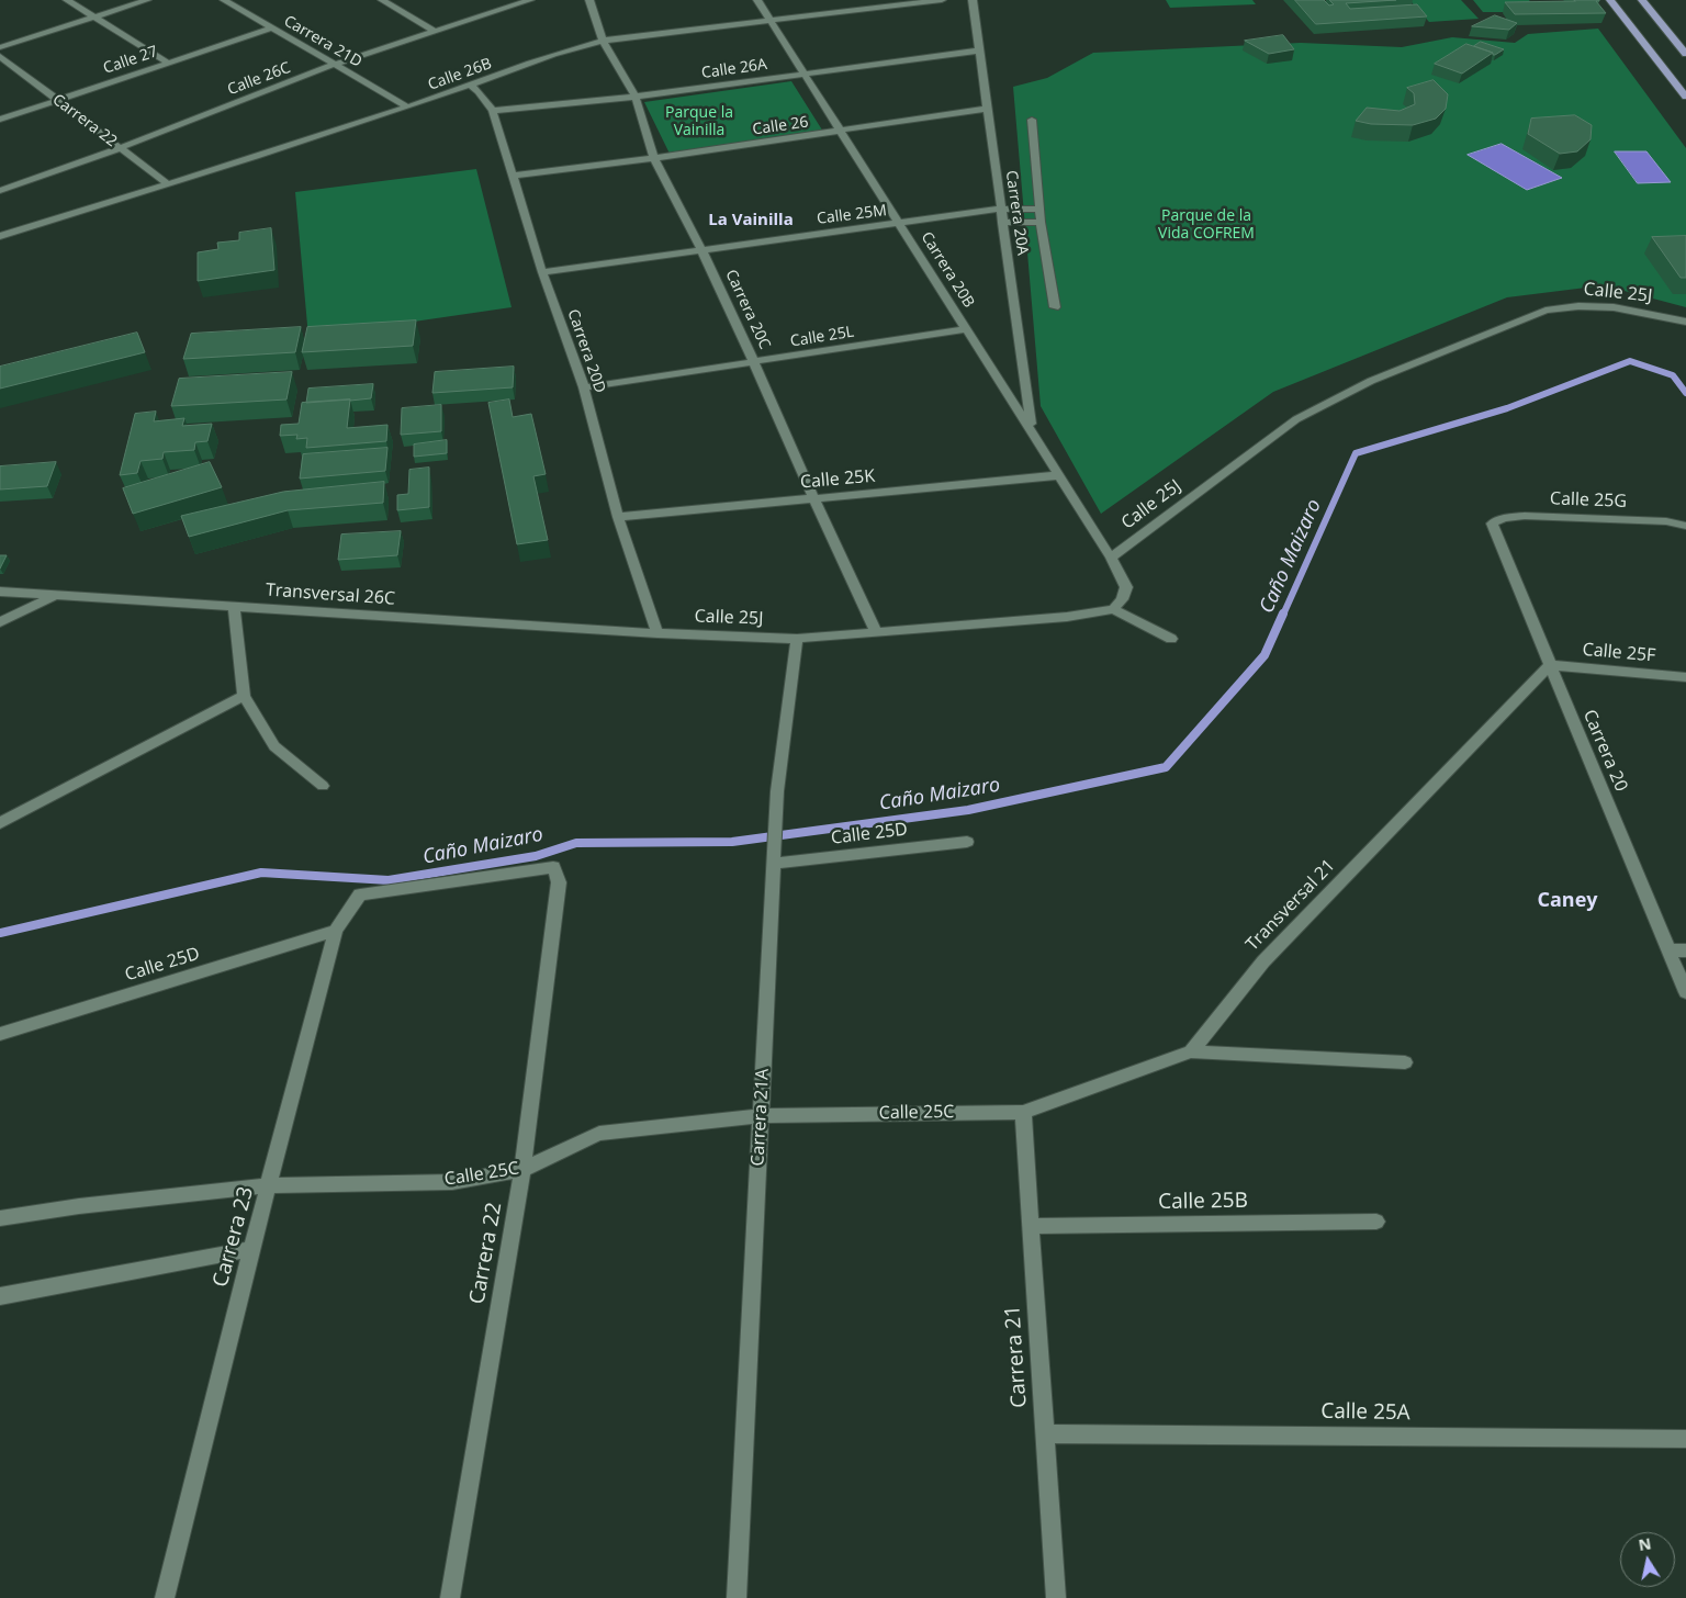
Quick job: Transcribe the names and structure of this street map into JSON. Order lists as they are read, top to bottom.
{
  "streets": {
    "street": [
      "Carrera 21D",
      "Calle 27",
      "Calle 26A",
      "Calle 26B",
      "Calle 26C",
      "Carrera 22",
      "Calle 26",
      "Carrera 20A",
      "Calle 25M",
      "Carrera 20B",
      "Calle 25J",
      "Carrera 20C",
      "Calle 25L",
      "Carrera 20D",
      "Calle 25K",
      "Calle 25G",
      "Transversal 26C",
      "Calle 25F",
      "Carrera 20",
      "Calle 25D",
      "Transversal 21",
      "Calle 25C",
      "Carrera 21A",
      "Calle 25B",
      "Carrera 23",
      "Carrera 21",
      "Calle 25A"
    ]
  },
  "crossings": [
    ["Carrera 21D", "Calle 27"],
    ["Carrera 21D", "Calle 26B"],
    ["Carrera 21D", "Calle 26C"],
    ["Calle 27", "Carrera 22"],
    ["Calle 26A", "Carrera 20A"],
    ["Calle 26A", "Carrera 20B"],
    ["Calle 26A", "Carrera 20C"],
    ["Calle 26A", "Carrera 20D"],
    ["Calle 26B", "Carrera 22"],
    ["Calle 26B", "Carrera 20B"],
    ["Calle 26B", "Carrera 20C"],
    ["Calle 26B", "Carrera 20D"],
    ["Calle 26C", "Carrera 22"],
    ["Carrera 22", "Calle 25C"],
    ["Carrera 22", "Carrera 23"],
    ["Calle 26", "Carrera 20A"],
    ["Calle 26", "Carrera 20B"],
    ["Calle 26", "Carrera 20C"],
    ["Calle 26", "Carrera 20D"],
    ["Carrera 20A", "Calle 25M"],
    ["Carrera 20A", "Carrera 20B"],
    ["Calle 25M", "Carrera 20B"],
    ["Calle 25M", "Carrera 20C"],
    ["Calle 25M", "Carrera 20D"],
    ["Carrera 20B", "Calle 25J"],
    ["Carrera 20B", "Calle 25L"],
    ["Carrera 20B", "Calle 25K"],
    ["Calle 25J", "Carrera 20C"],
    ["Calle 25J", "Carrera 20D"],
    ["Calle 25J", "Transversal 26C"],
    ["Calle 25J", "Carrera 21A"],
    ["Carrera 20C", "Calle 25L"],
    ["Carrera 20C", "Calle 25K"],
    ["Calle 25L", "Carrera 20D"],
    ["Carrera 20D", "Calle 25K"],
    ["Carrera 20D", "Transversal 26C"],
    ["Calle 25G", "Carrera 20"],
    ["Calle 25F", "Carrera 20"],
    ["Calle 25F", "Transversal 21"],
    ["Carrera 20", "Transversal 21"],
    ["Calle 25D", "Carrera 21A"],
    ["Calle 25D", "Carrera 23"],
    ["Calle 25C", "Carrera 21A"],
    ["Calle 25C", "Carrera 23"],
    ["Calle 25C", "Carrera 21"],
    ["Calle 25B", "Carrera 21"],
    ["Carrera 21", "Calle 25A"]
  ],
  "districts": ["La Vainilla", "Caney"],
  "water": ["Caño Maizaro"],
  "parks": ["Parque la Vainilla", "Parque de la Vida COFREM"],
  "north": "top"
}
